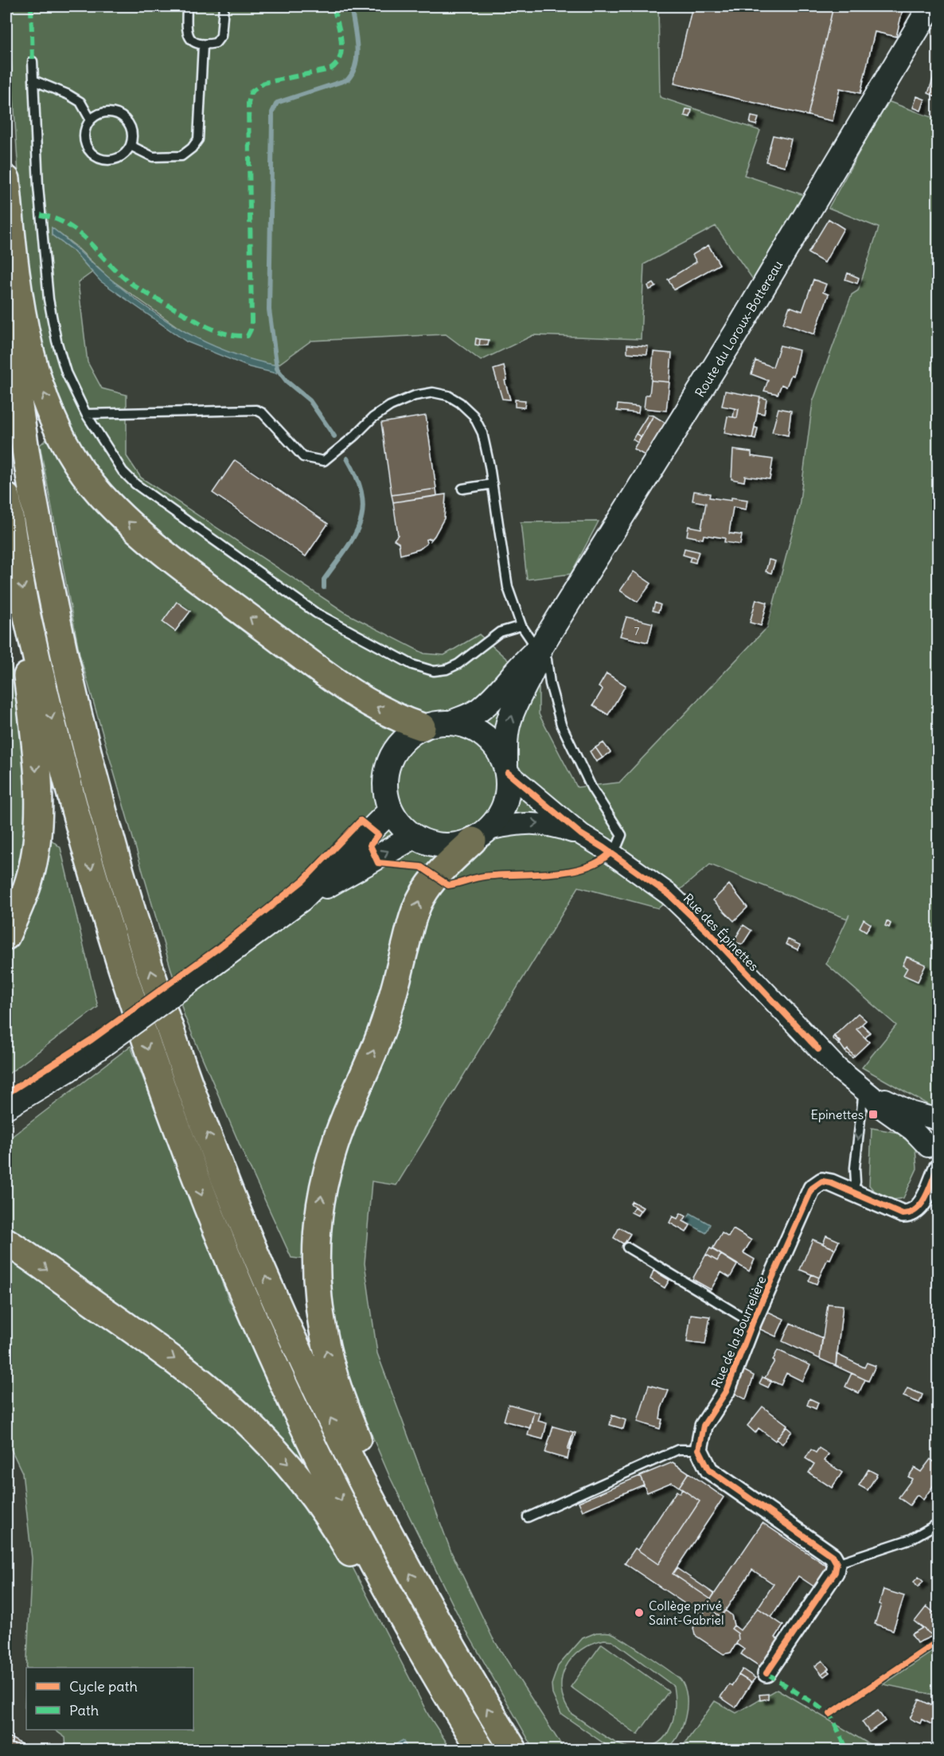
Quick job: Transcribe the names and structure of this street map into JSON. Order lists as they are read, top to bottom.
{
  "streets": {
    "main road": ["Route du Loroux-Bottereau"],
    "street": ["Rue des Épinettes", "Rue de la Bourrelière"]
  },
  "crossings": [
    ["Route du Loroux-Bottereau", "Rue des Épinettes"]
  ],
  "places": {
    "transit": ["Epinettes"],
    "other": ["Collège privé Saint-Gabriel"]
  },
  "house_numbers": ["7"],
  "legend": ["Cycle path", "Path"]
}
